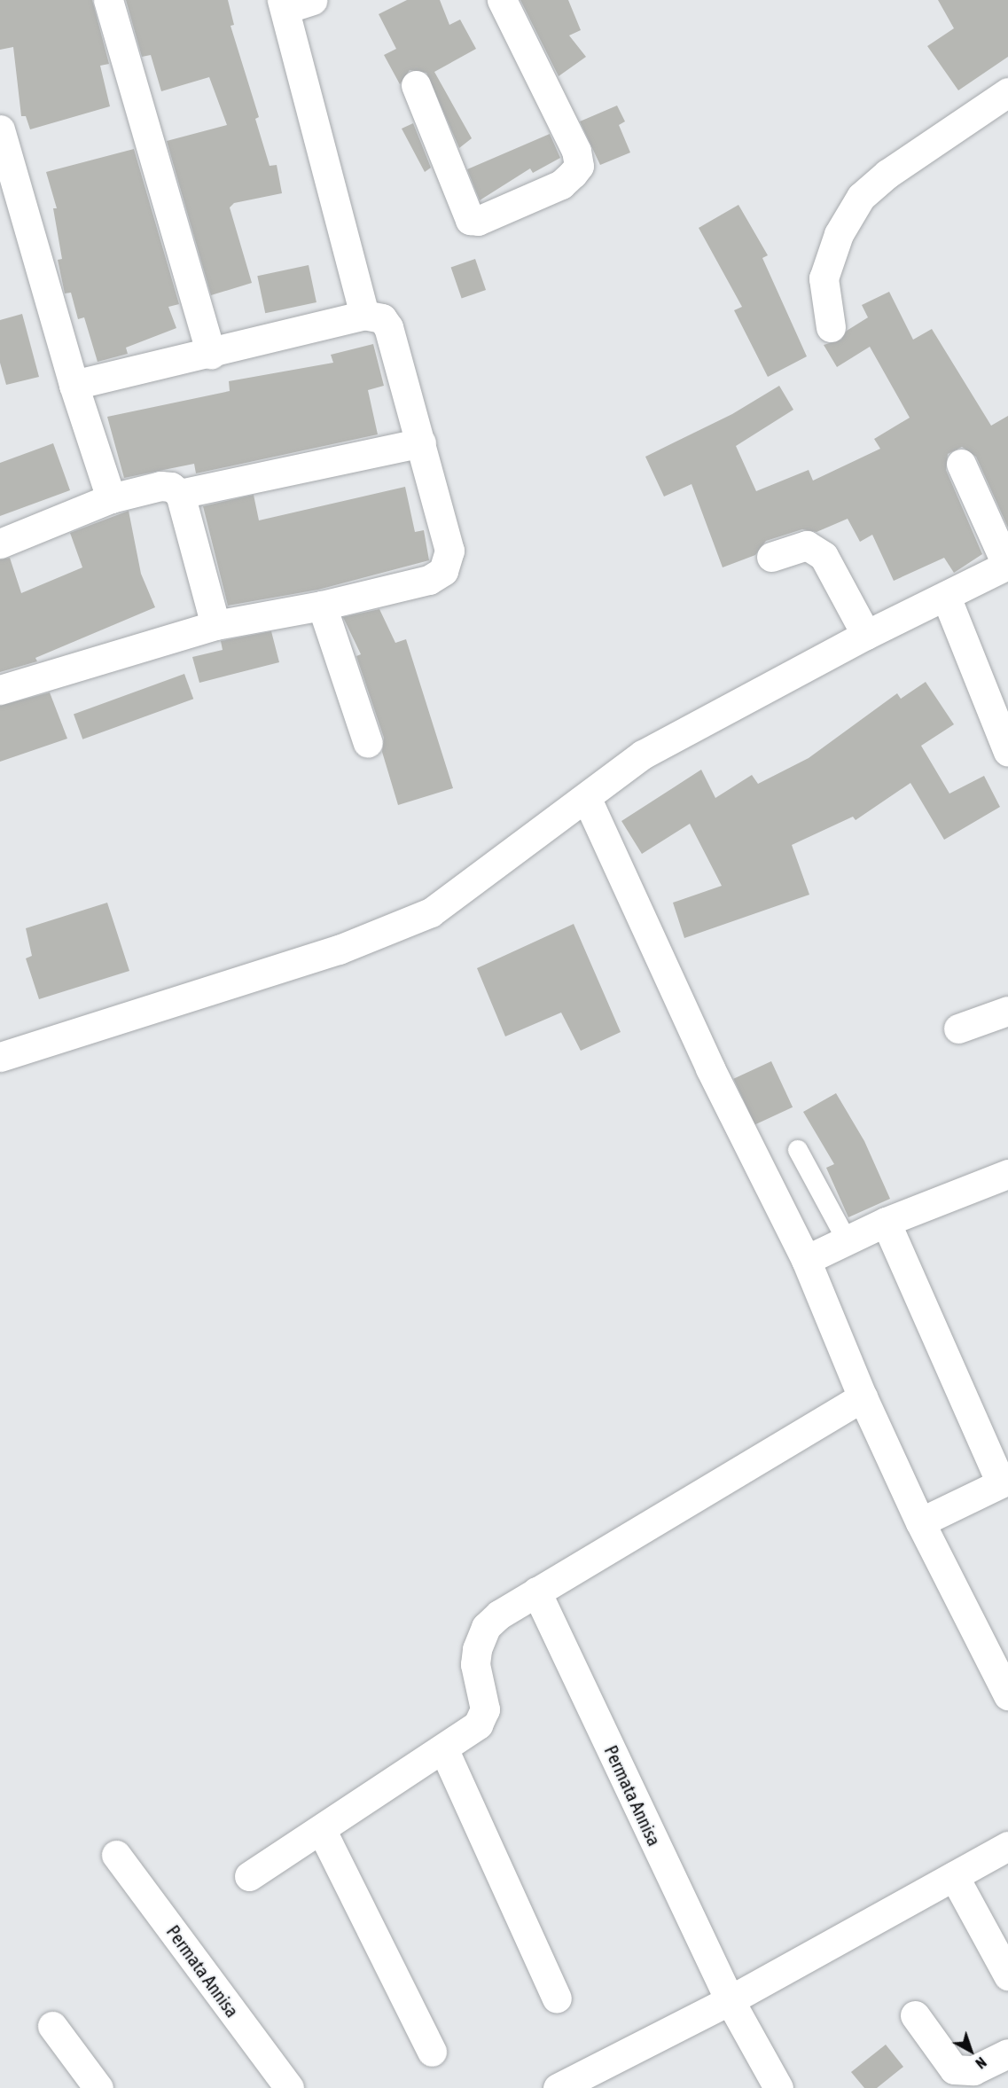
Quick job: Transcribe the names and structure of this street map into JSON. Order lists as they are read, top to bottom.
{
  "streets": {
    "street": ["Permata Annisa"]
  },
  "north": "bottom right"
}
